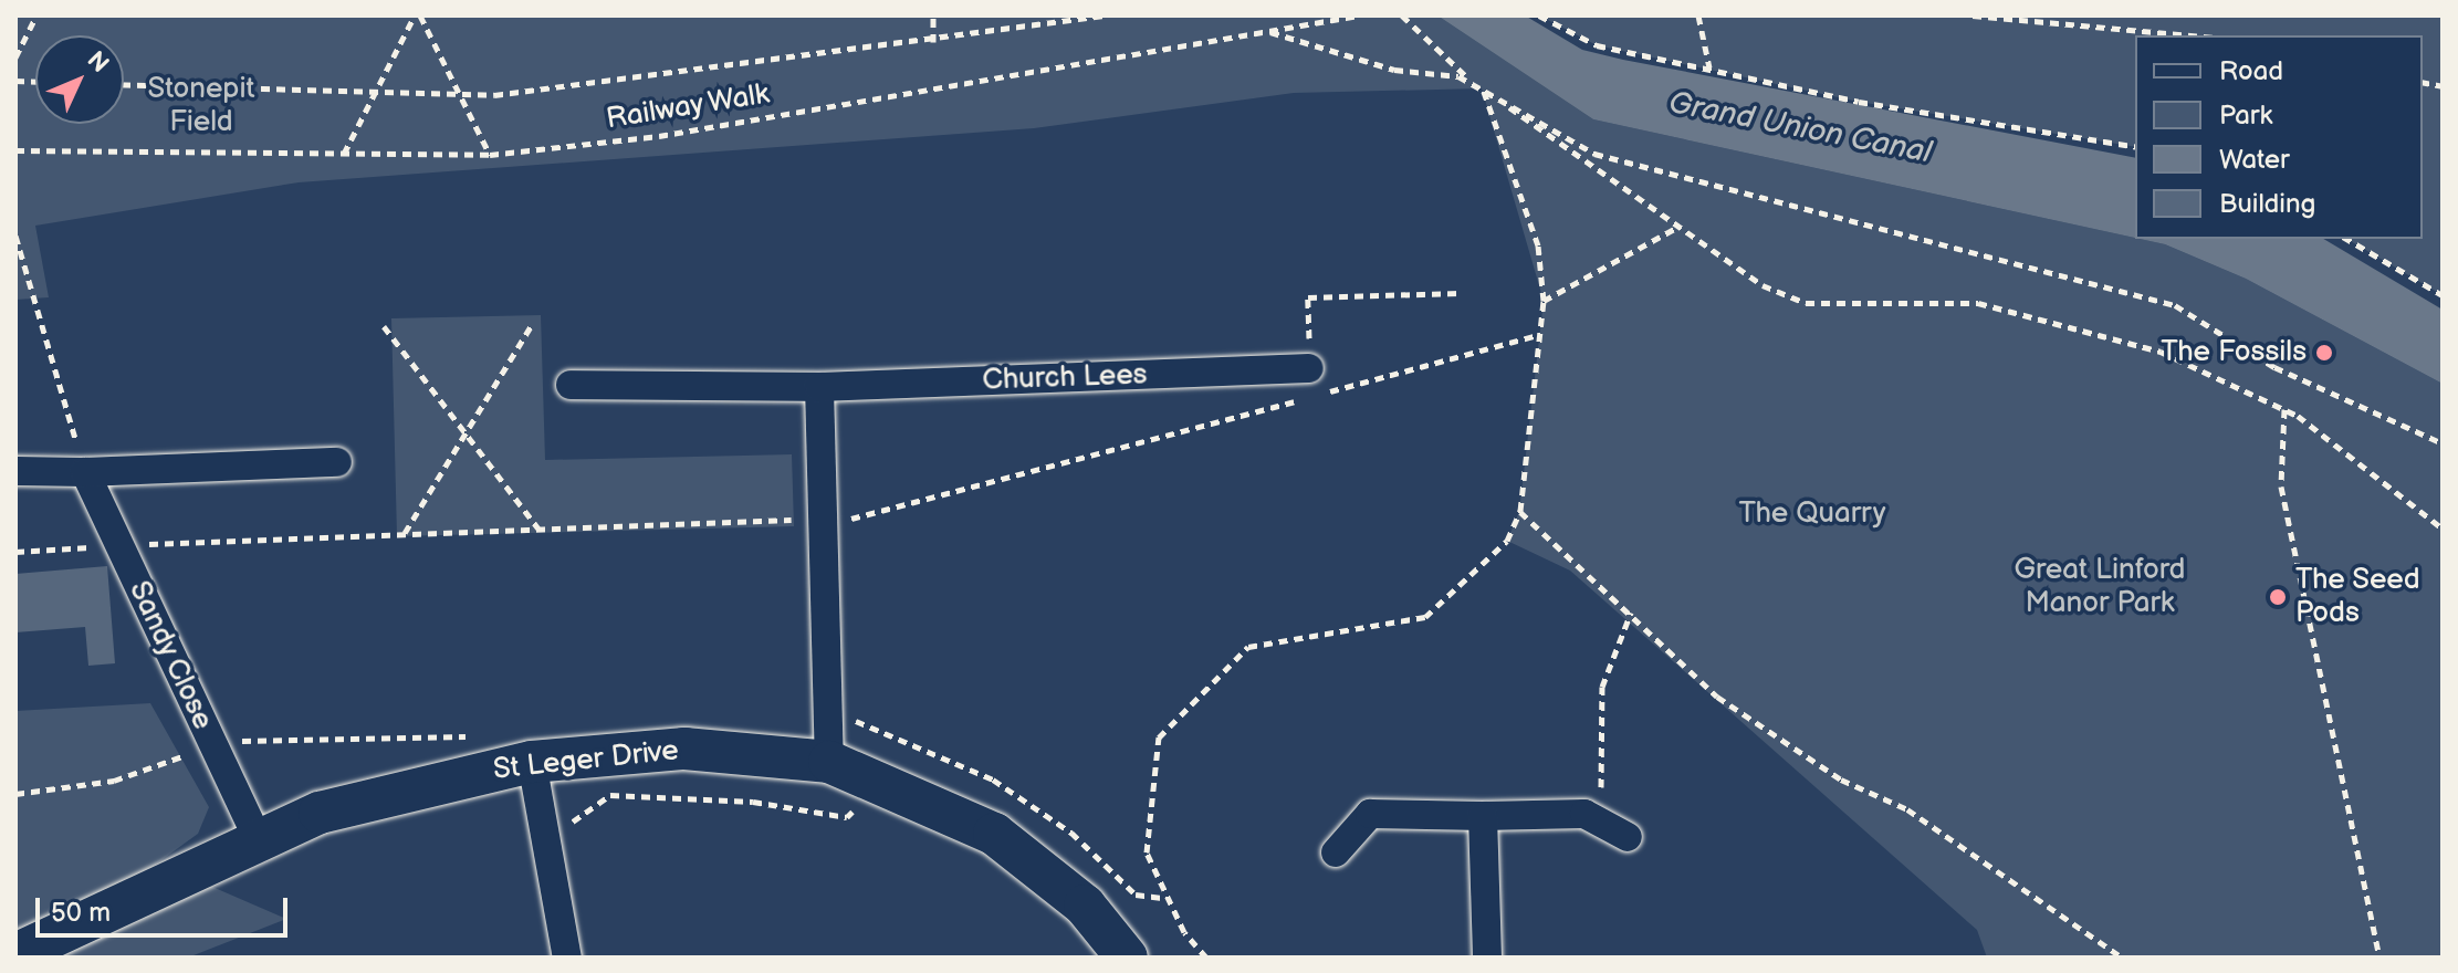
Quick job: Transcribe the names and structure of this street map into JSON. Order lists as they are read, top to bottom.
{
  "streets": {
    "street": ["Church Lees", "Sandy Close", "St Leger Drive"],
    "path": ["Railway Walk"]
  },
  "crossings": [
    ["Sandy Close", "St Leger Drive"]
  ],
  "water": ["Grand Union Canal"],
  "parks": ["Stonepit Field", "The Quarry", "Great Linford Manor Park"],
  "places": ["The Fossils", "The Seed Pods"],
  "legend": [
    "Road",
    "Park",
    "Water",
    "Building"
  ],
  "scale_bar": "50 m",
  "north": "top right"
}
